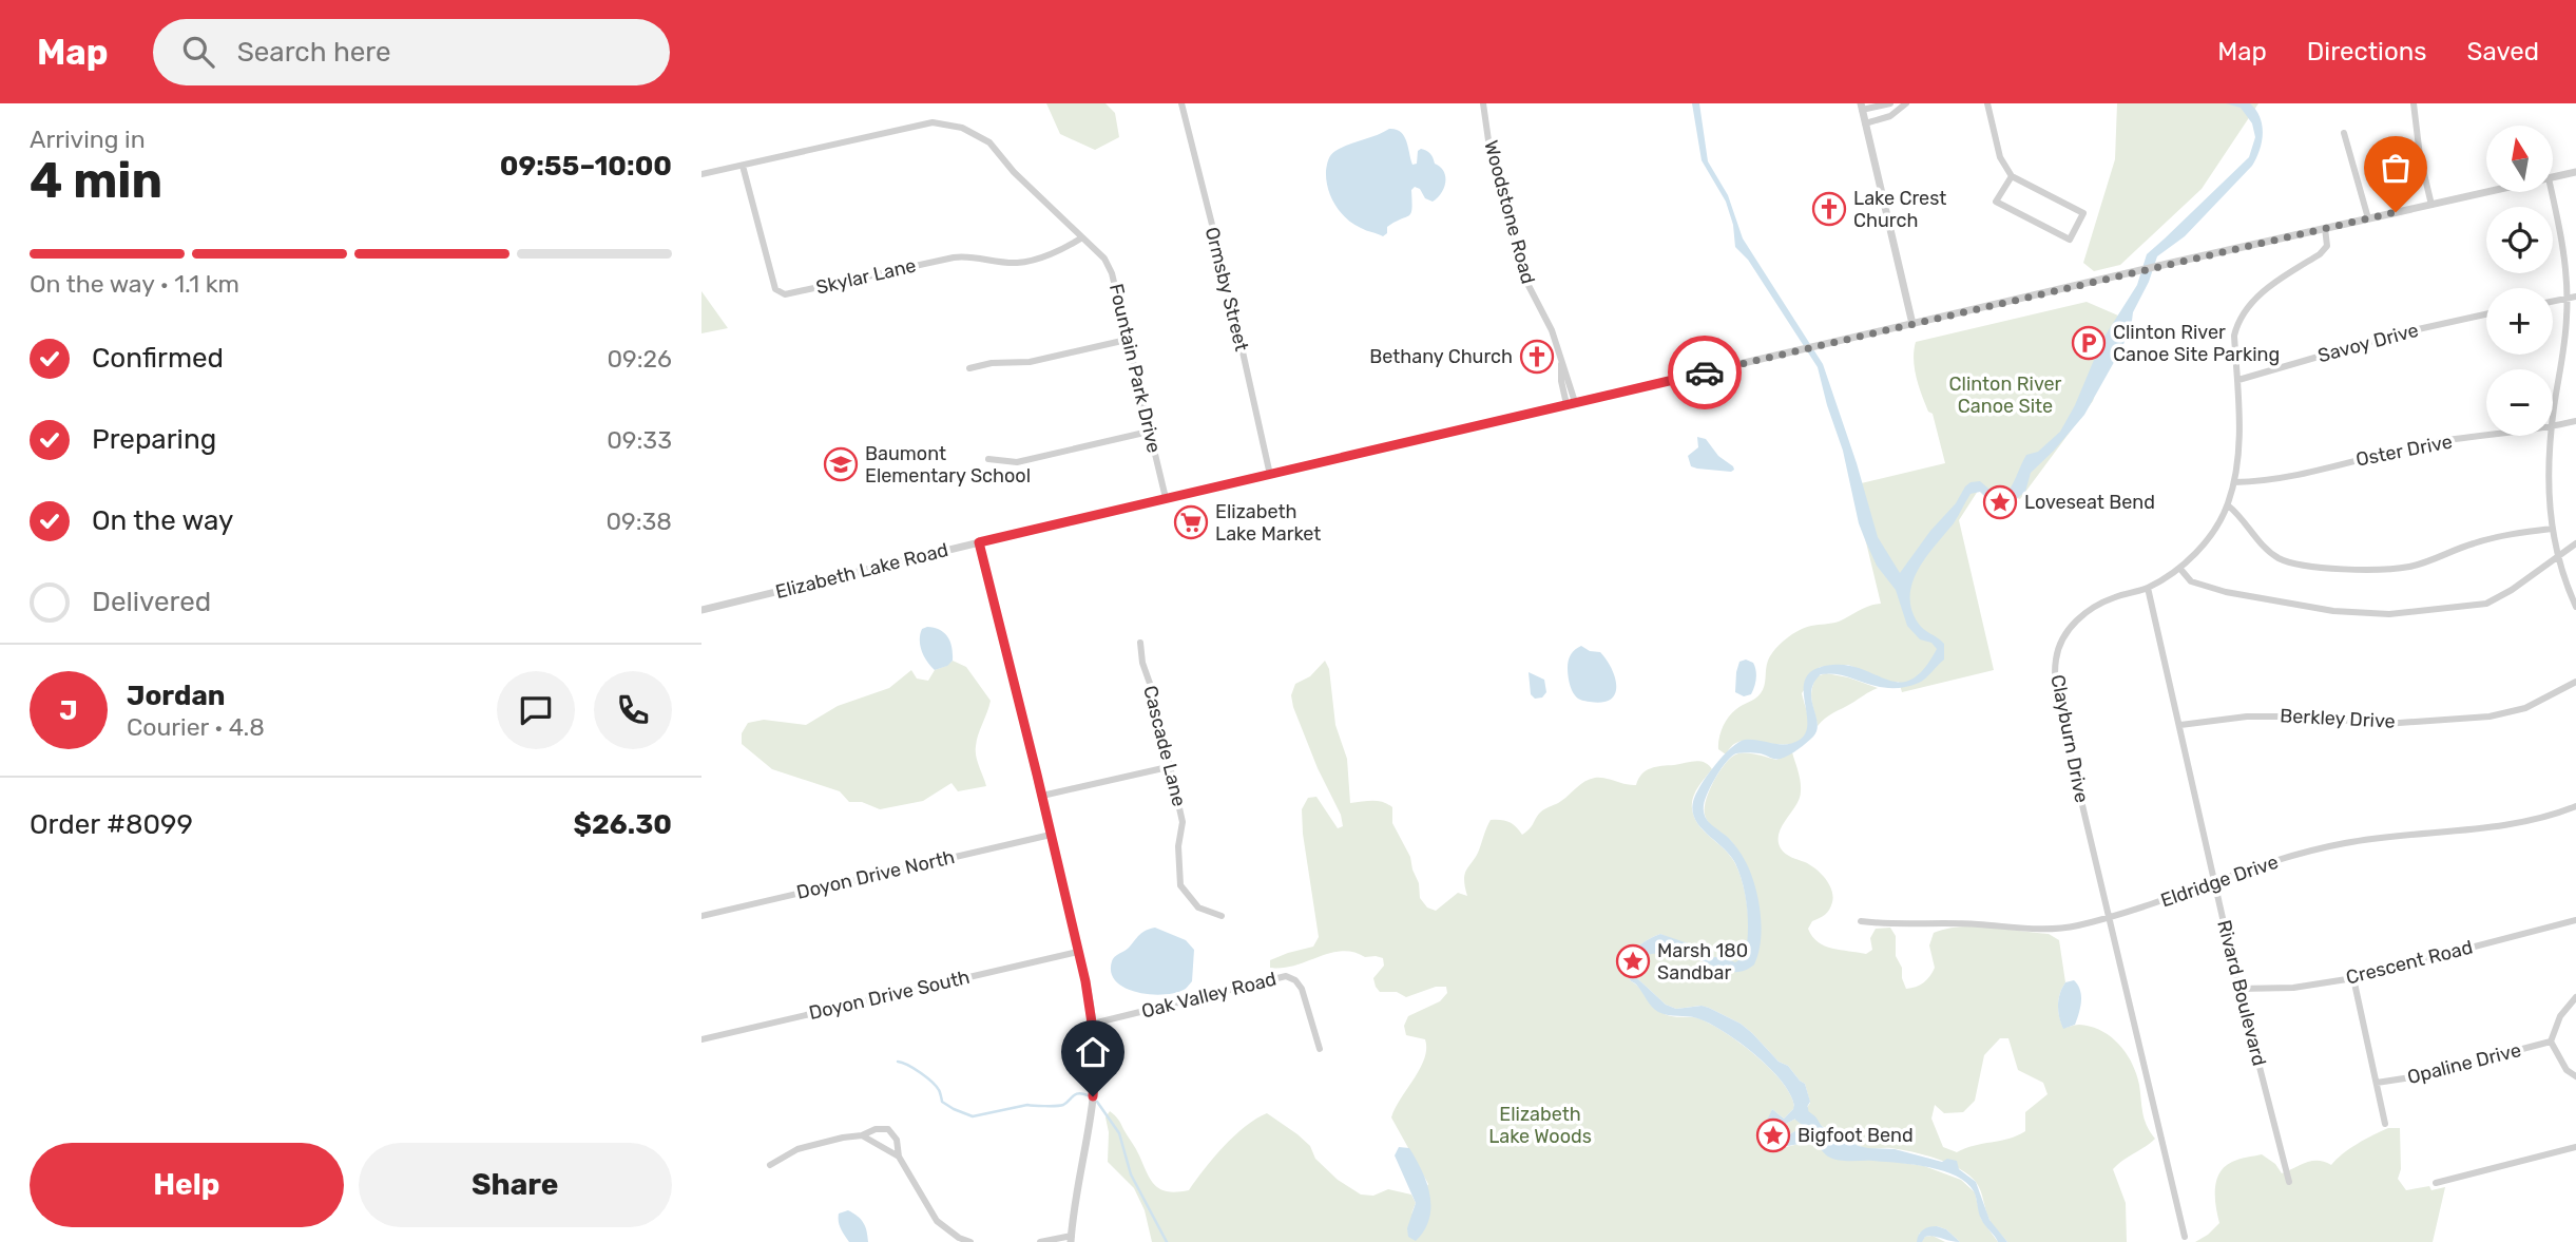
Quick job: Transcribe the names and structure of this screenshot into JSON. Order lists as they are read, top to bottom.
{
  "streets": {
    "street": [
      "Woodstone Road",
      "Skylar Lane",
      "Ormsby Street",
      "Savoy Drive",
      "Fountain Park Drive",
      "Oster Drive",
      "Elizabeth Lake Road",
      "Berkley Drive",
      "Clayburn Drive",
      "Cascade Lane",
      "Doyon Drive North",
      "Eldridge Drive",
      "Crescent Road",
      "Rivard Boulevard",
      "Doyon Drive South",
      "Oak Valley Road",
      "Opaline Drive"
    ]
  },
  "crossings": [
    ["Woodstone Road", "Elizabeth Lake Road"],
    ["Skylar Lane", "Fountain Park Drive"],
    ["Ormsby Street", "Elizabeth Lake Road"],
    ["Savoy Drive", "Clayburn Drive"],
    ["Fountain Park Drive", "Elizabeth Lake Road"],
    ["Oster Drive", "Clayburn Drive"],
    ["Elizabeth Lake Road", "Clayburn Drive"],
    ["Berkley Drive", "Rivard Boulevard"],
    ["Clayburn Drive", "Eldridge Drive"],
    ["Clayburn Drive", "Rivard Boulevard"],
    ["Eldridge Drive", "Rivard Boulevard"],
    ["Crescent Road", "Rivard Boulevard"]
  ],
  "parks": ["Clinton River Canoe Site", "Elizabeth Lake Woods"],
  "places": {
    "church": ["Lake Crest Church", "Bethany Church"],
    "parking": ["Clinton River Canoe Site Parking"],
    "school or university": ["Baumont Elementary School"],
    "place": ["Loveseat Bend", "Marsh 180 Sandbar", "Bigfoot Bend"],
    "supermarket": ["Elizabeth Lake Market"]
  },
  "north": "top",
  "page": {
    "header": "Map",
    "search": "Search here",
    "nav": ["Map", "Directions", "Saved"],
    "heading": ["4 min", "Arriving in", "09:55–10:00"],
    "panel": [
      "Jordan",
      "Courier · 4.8",
      "Order #8099",
      "$26.30"
    ],
    "map_buttons": ["+", "−"],
    "bar": "On the way · 1.1 km",
    "list": [
      ["Confirmed", "09:26"],
      ["Preparing", "09:33"],
      ["On the way", "09:38"],
      "Delivered"
    ],
    "round": "J",
    "buttons": ["Help", "Share"]
  }
}
